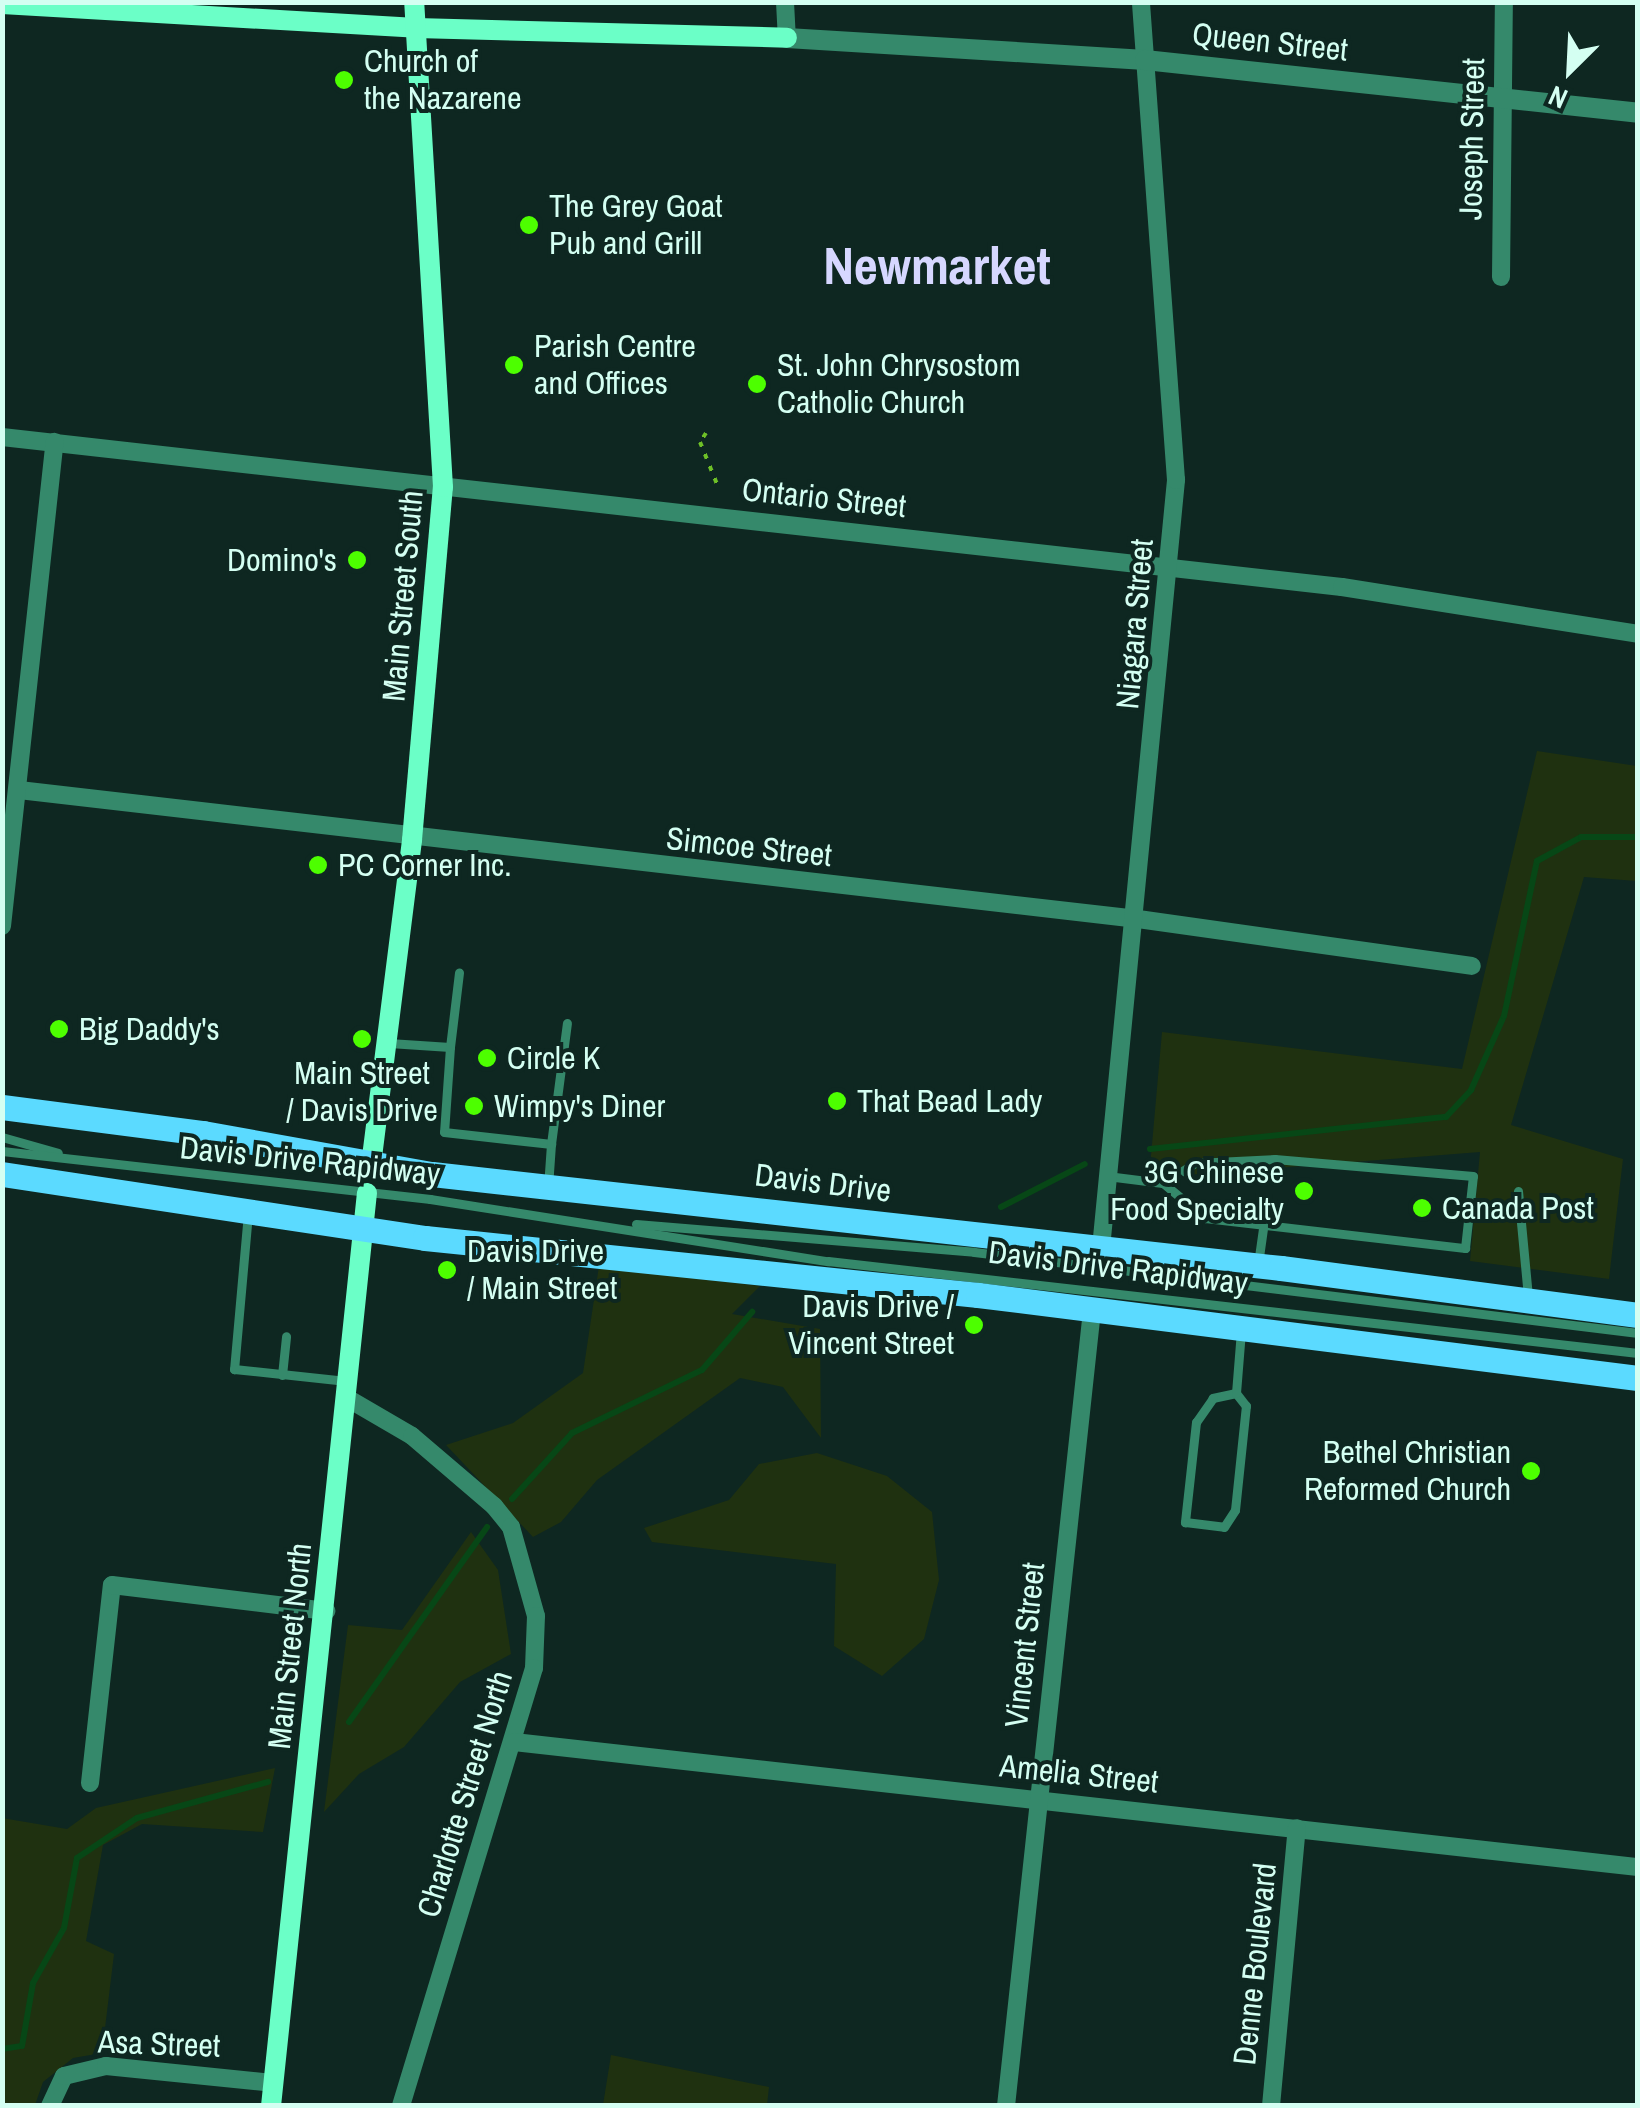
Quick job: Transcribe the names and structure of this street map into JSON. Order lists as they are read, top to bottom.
{
  "streets": {
    "main road": [
      "Queen Street",
      "Main Street South",
      "Davis Drive",
      "Main Street North"
    ],
    "street": [
      "Joseph Street",
      "Ontario Street",
      "Niagara Street",
      "Simcoe Street",
      "Vincent Street",
      "Amelia Street",
      "Charlotte Street North",
      "Denne Boulevard",
      "Asa Street"
    ],
    "lane": ["Davis Drive Rapidway"]
  },
  "crossings": [
    ["Queen Street", "Joseph Street"],
    ["Queen Street", "Main Street South"],
    ["Queen Street", "Niagara Street"],
    ["Ontario Street", "Main Street South"],
    ["Ontario Street", "Niagara Street"],
    ["Main Street South", "Simcoe Street"],
    ["Main Street South", "Davis Drive Rapidway"],
    ["Main Street South", "Davis Drive"],
    ["Main Street South", "Main Street North"],
    ["Niagara Street", "Simcoe Street"],
    ["Niagara Street", "Davis Drive"],
    ["Davis Drive Rapidway", "Main Street North"],
    ["Vincent Street", "Amelia Street"],
    ["Main Street North", "Charlotte Street North"],
    ["Main Street North", "Asa Street"],
    ["Amelia Street", "Charlotte Street North"],
    ["Amelia Street", "Denne Boulevard"]
  ],
  "districts": ["Newmarket"],
  "places": [
    "Church of the Nazarene",
    "The Grey Goat Pub and Grill",
    "Parish Centre and Offices",
    "St. John Chrysostom Catholic Church",
    "Domino's",
    "PC Corner Inc.",
    "Big Daddy's",
    "Main Street / Davis Drive",
    "Circle K",
    "That Bead Lady",
    "Wimpy's Diner",
    "3G Chinese Food Specialty",
    "Canada Post",
    "Davis Drive / Main Street",
    "Davis Drive / Vincent Street",
    "Bethel Christian Reformed Church"
  ],
  "north": "bottom left"
}
